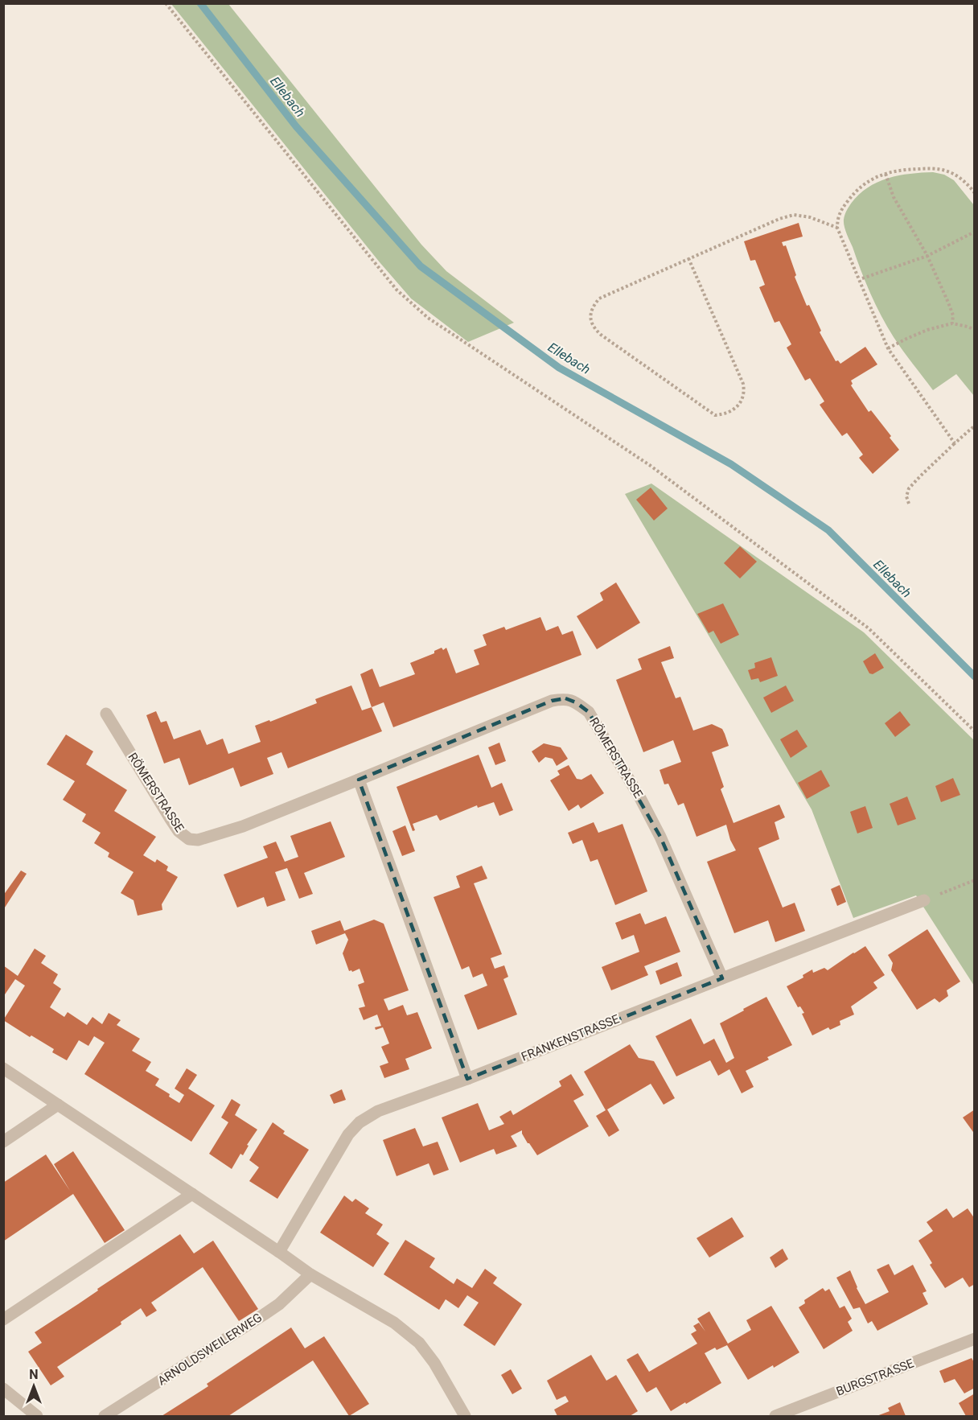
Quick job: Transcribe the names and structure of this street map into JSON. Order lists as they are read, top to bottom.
{
  "streets": {
    "street": [
      "RÖMERSTRASSE",
      "FRANKENSTRASSE",
      "ARNOLDSWEILERWEG",
      "BURGSTRASSE"
    ]
  },
  "crossings": [
    ["RÖMERSTRASSE", "FRANKENSTRASSE"]
  ],
  "water": ["Ellebach"],
  "north": "top"
}
